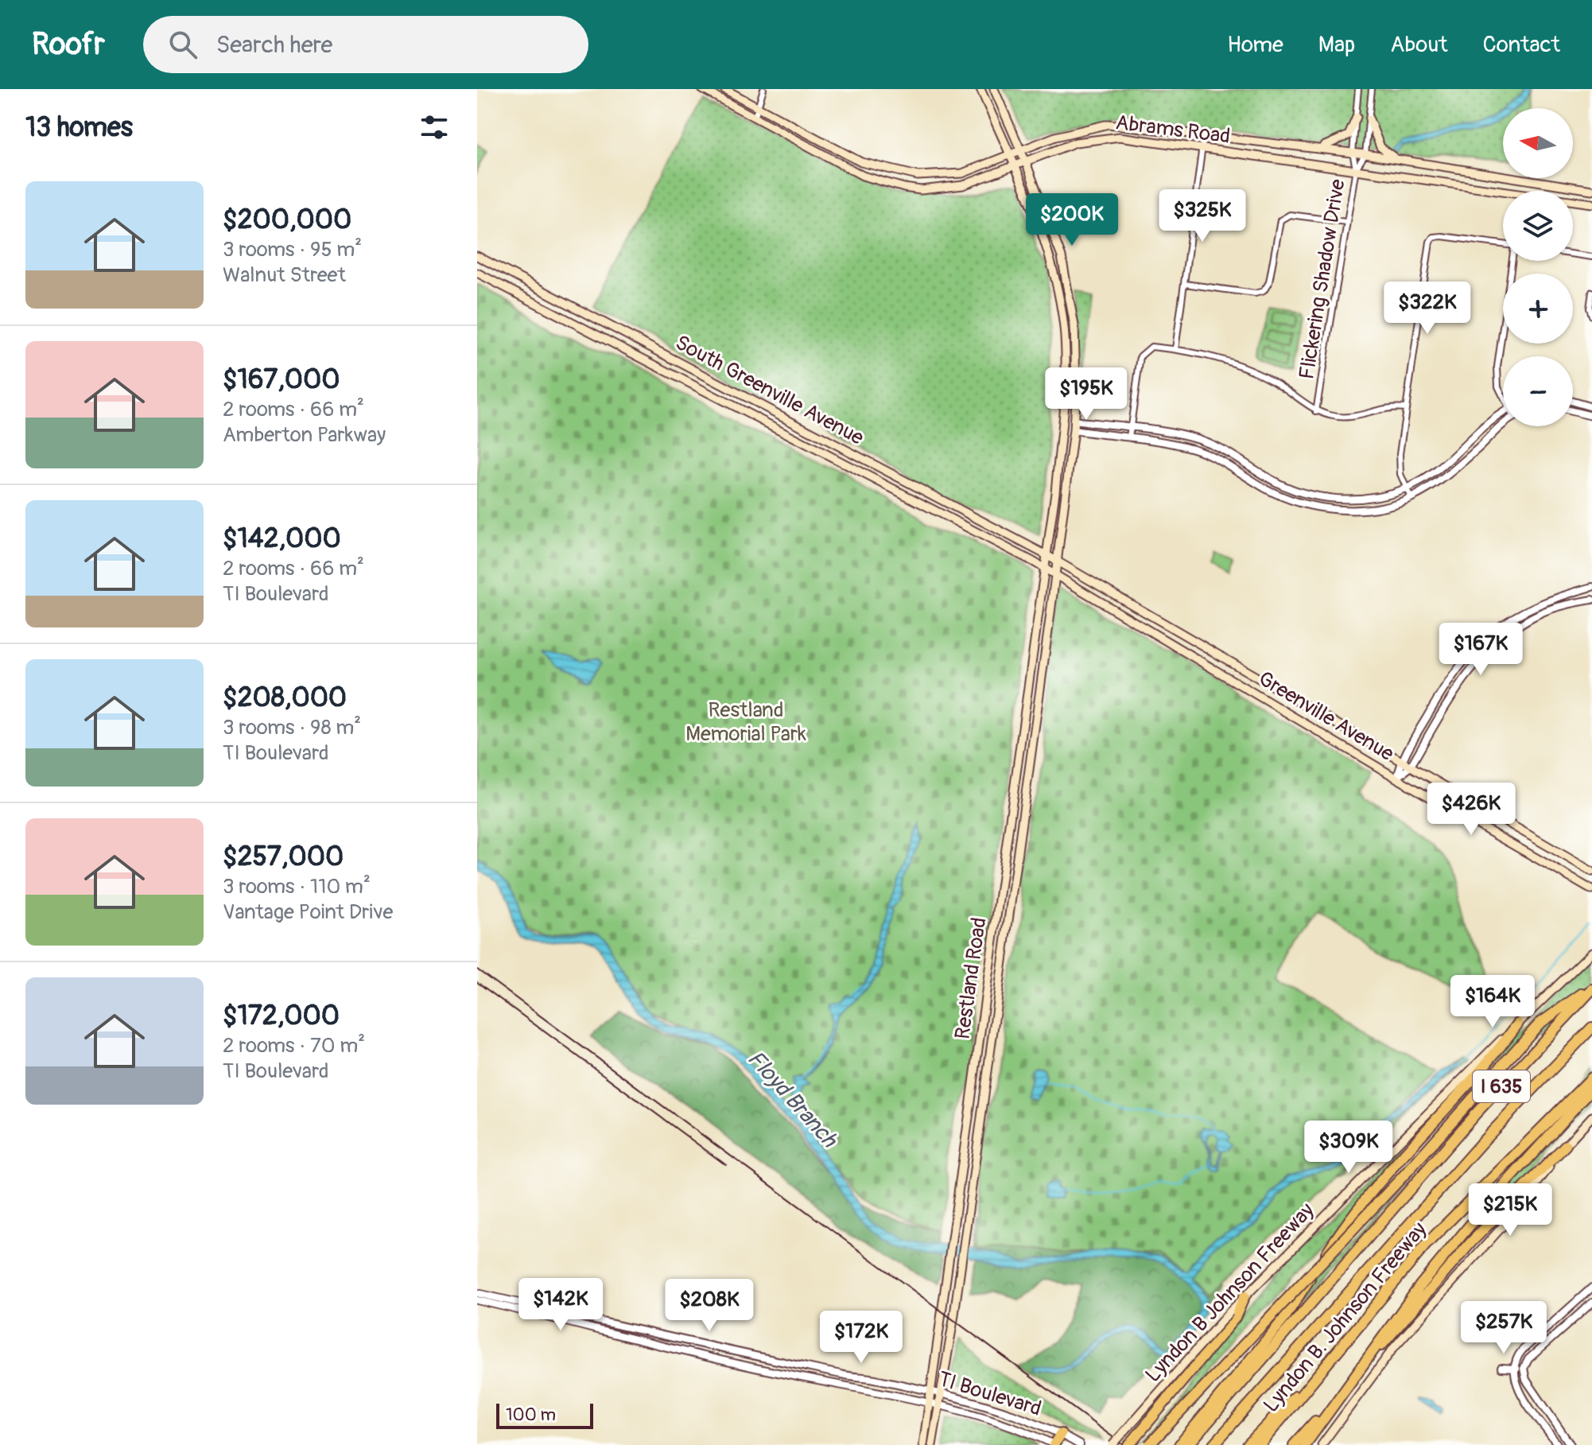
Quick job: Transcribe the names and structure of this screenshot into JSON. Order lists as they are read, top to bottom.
{
  "streets": {
    "highway": ["I 635", "Lyndon B. Johnson Freeway"],
    "main road": [
      "Abrams Road",
      "South Greenville Avenue",
      "Greenville Avenue",
      "Restland Road",
      "Lyndon B Johnson Freeway"
    ],
    "street": ["Flickering Shadow Drive", "TI Boulevard"]
  },
  "crossings": [
    ["Abrams Road", "Flickering Shadow Drive"],
    ["Abrams Road", "Restland Road"],
    ["South Greenville Avenue", "Greenville Avenue"],
    ["South Greenville Avenue", "Restland Road"],
    ["Greenville Avenue", "Restland Road"],
    ["Restland Road", "TI Boulevard"]
  ],
  "water": ["Floyd Branch"],
  "parks": ["Restland Memorial Park"],
  "scale_bar": "100 m",
  "north": "left",
  "page": {
    "header": "Roofr",
    "search": "Search here",
    "nav": [
      "Home",
      "Map",
      "About",
      "Contact"
    ],
    "heading": "13 homes",
    "map_buttons": ["+", "−"],
    "list": [
      {
        "name": "$200,000",
        "note": "3 rooms · 95 m² · Walnut Street"
      },
      {
        "name": "$167,000",
        "note": "2 rooms · 66 m² · Amberton Parkway"
      },
      {
        "name": "$142,000",
        "note": "2 rooms · 66 m² · TI Boulevard"
      },
      {
        "name": "$208,000",
        "note": "3 rooms · 98 m² · TI Boulevard"
      },
      {
        "name": "$257,000",
        "note": "3 rooms · 110 m² · Vantage Point Drive"
      },
      {
        "name": "$172,000",
        "note": "2 rooms · 70 m² · TI Boulevard"
      }
    ],
    "price": [
      "$325K",
      "$200K",
      "$322K",
      "$195K",
      "$167K",
      "$426K",
      "$164K",
      "$309K",
      "$215K",
      "$142K",
      "$208K",
      "$257K",
      "$172K"
    ],
    "scale": "100 m"
  }
}
